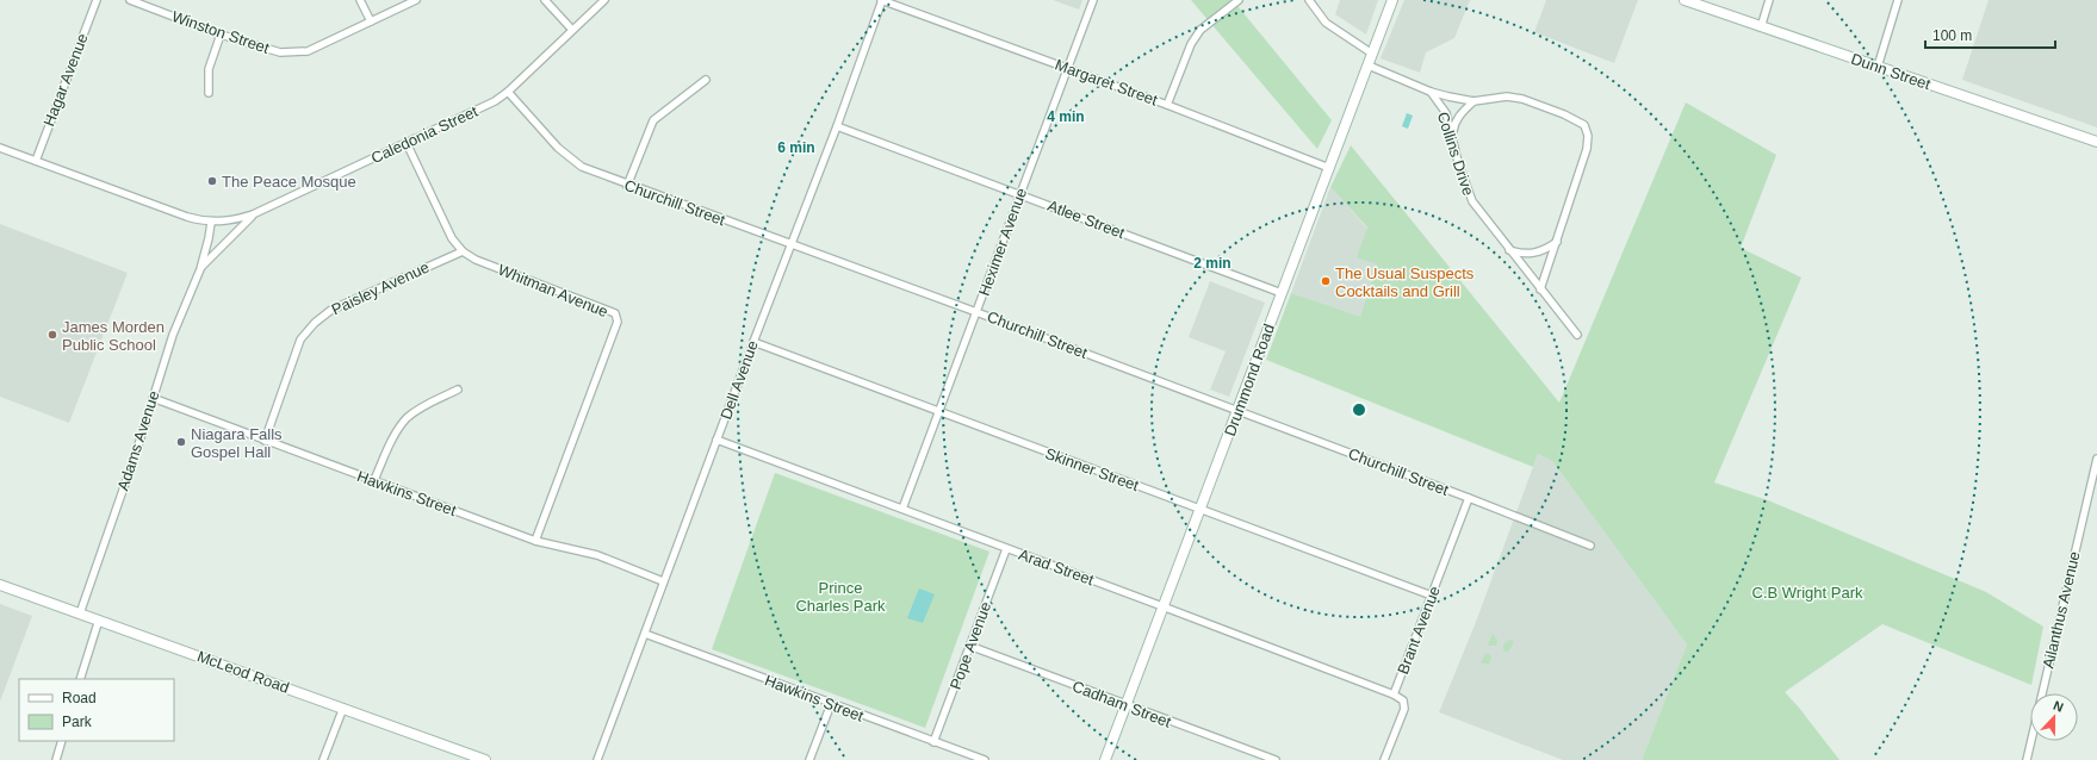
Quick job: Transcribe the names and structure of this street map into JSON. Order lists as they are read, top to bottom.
{
  "streets": {
    "main road": ["Dunn Street", "Drummond Road", "McLeod Road"],
    "street": [
      "Winston Street",
      "Hagar Avenue",
      "Margaret Street",
      "Caledonia Street",
      "Collins Drive",
      "Churchill Street",
      "Atlee Street",
      "Heximer Avenue",
      "Paisley Avenue",
      "Whitman Avenue",
      "Dell Avenue",
      "Adams Avenue",
      "Skinner Street",
      "Hawkins Street",
      "Arad Street",
      "Ailanthus Avenue",
      "Brant Avenue",
      "Pope Avenue",
      "Cadham Street"
    ]
  },
  "crossings": [
    ["Hagar Avenue", "Caledonia Street"],
    ["Margaret Street", "Heximer Avenue"],
    ["Margaret Street", "Dell Avenue"],
    ["Margaret Street", "Drummond Road"],
    ["Caledonia Street", "Churchill Street"],
    ["Caledonia Street", "Whitman Avenue"],
    ["Caledonia Street", "Adams Avenue"],
    ["Churchill Street", "Heximer Avenue"],
    ["Churchill Street", "Dell Avenue"],
    ["Churchill Street", "Drummond Road"],
    ["Churchill Street", "Brant Avenue"],
    ["Atlee Street", "Heximer Avenue"],
    ["Atlee Street", "Dell Avenue"],
    ["Atlee Street", "Drummond Road"],
    ["Heximer Avenue", "Skinner Street"],
    ["Heximer Avenue", "Arad Street"],
    ["Paisley Avenue", "Whitman Avenue"],
    ["Paisley Avenue", "Hawkins Street"],
    ["Whitman Avenue", "Hawkins Street"],
    ["Dell Avenue", "Skinner Street"],
    ["Dell Avenue", "Hawkins Street"],
    ["Dell Avenue", "Arad Street"],
    ["Drummond Road", "Skinner Street"],
    ["Drummond Road", "Arad Street"],
    ["Drummond Road", "Cadham Street"],
    ["Adams Avenue", "Hawkins Street"],
    ["Adams Avenue", "McLeod Road"],
    ["Skinner Street", "Brant Avenue"],
    ["Hawkins Street", "Pope Avenue"],
    ["Arad Street", "Brant Avenue"],
    ["Arad Street", "Pope Avenue"],
    ["Pope Avenue", "Cadham Street"]
  ],
  "parks": ["Prince Charles Park", "C.B Wright Park"],
  "places": [
    "The Peace Mosque",
    "The Usual Suspects Cocktails and Grill",
    "James Morden Public School",
    "Niagara Falls Gospel Hall"
  ],
  "legend": ["Road", "Park"],
  "scale_bar": "100 m",
  "north": "top",
  "rings": ["4 min", "6 min", "2 min"]
}
